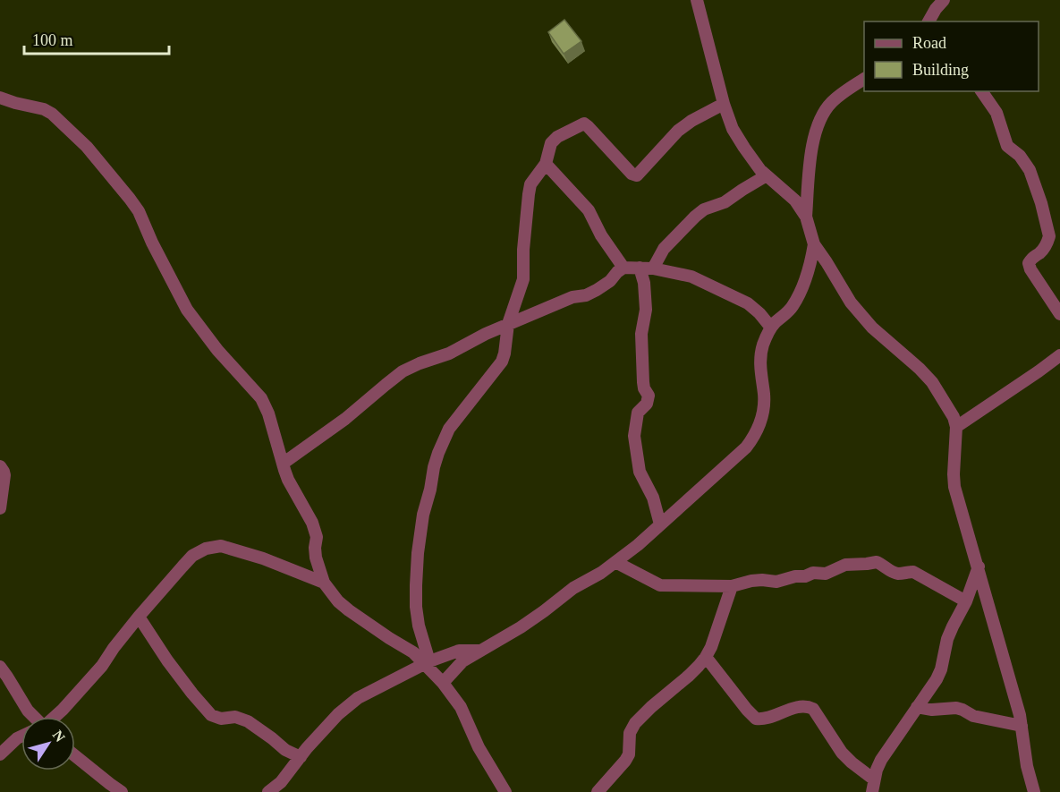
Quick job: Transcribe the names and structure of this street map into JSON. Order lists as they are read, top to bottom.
{
  "legend": ["Road", "Building"],
  "scale_bar": "100 m",
  "north": "top right"
}
